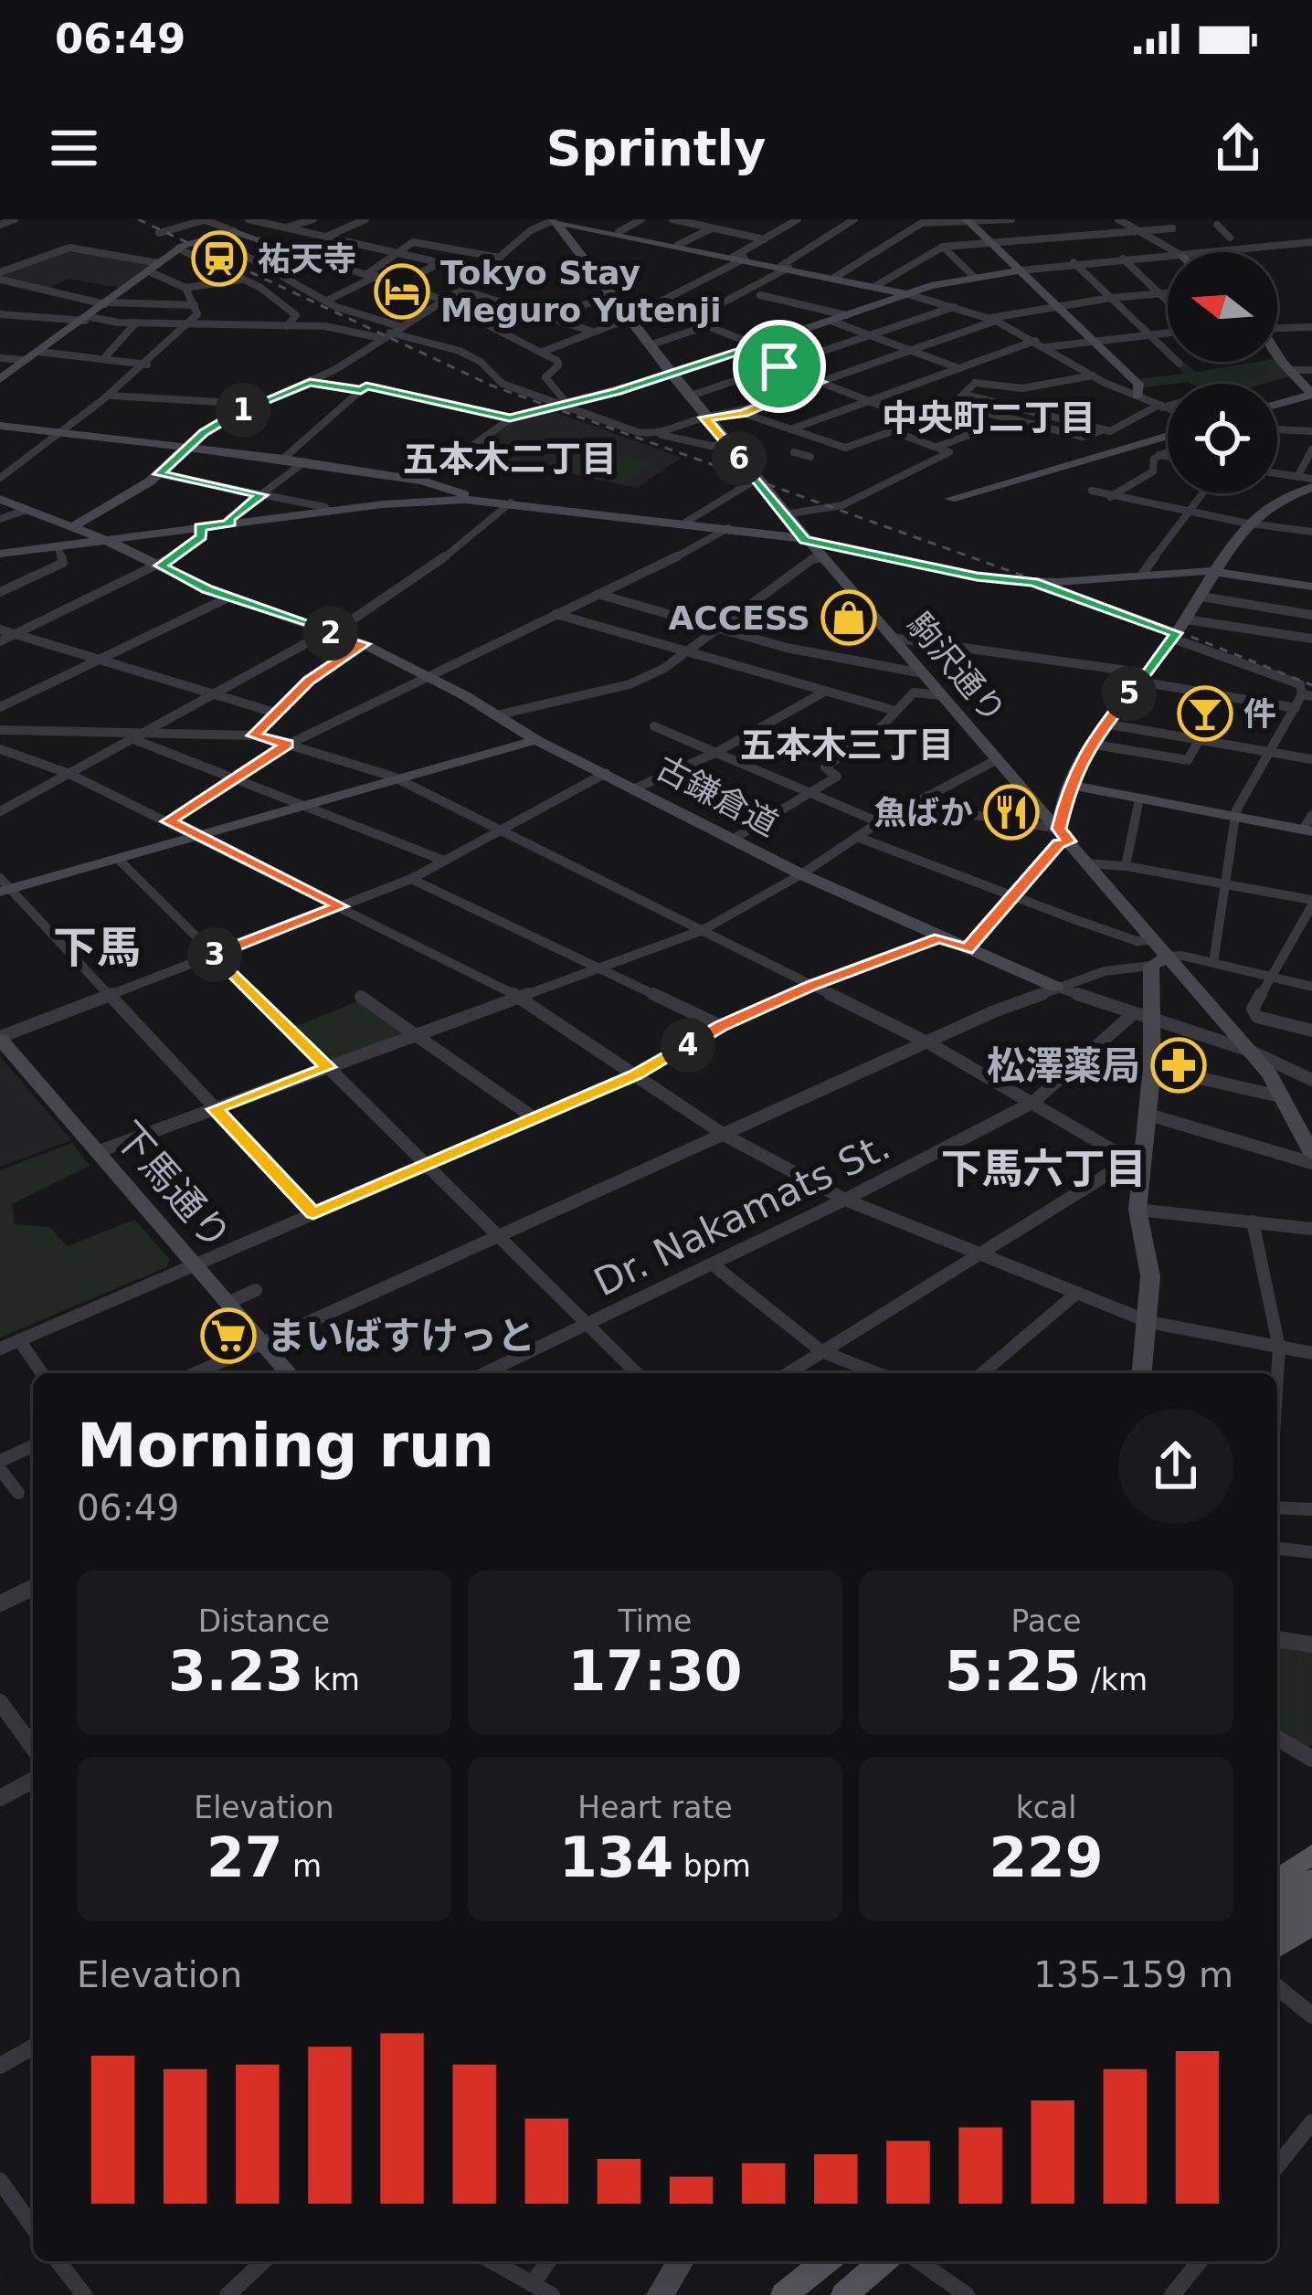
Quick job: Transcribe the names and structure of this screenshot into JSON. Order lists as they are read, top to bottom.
{
  "streets": {
    "street": [
      "駒沢通り",
      "古鎌倉道",
      "下馬通り",
      "Dr. Nakamats St."
    ]
  },
  "crossings": [
    ["駒沢通り", "古鎌倉道"],
    ["古鎌倉道", "Dr. Nakamats St."]
  ],
  "districts": [
    "中央町二丁目",
    "五本木二丁目",
    "五本木三丁目",
    "下馬",
    "下馬六丁目"
  ],
  "places": {
    "station": ["祐天寺"],
    "hotel": ["Tokyo Stay Meguro Yutenji"],
    "shop": ["ACCESS"],
    "bar": ["件"],
    "restaurant": ["魚ばか"],
    "pharmacy": ["松澤薬局"],
    "supermarket": ["まいばすけっと"]
  },
  "north": "left",
  "page": {
    "status": "06:49",
    "header": "Sprintly",
    "pins": [
      "1",
      "6",
      "2",
      "5",
      "3",
      "4"
    ],
    "heading": ["Morning run", "06:49"],
    "stats": [
      ["Distance", "3.23 km"],
      ["Time", "17:30"],
      ["Pace", "5:25 /km"],
      ["Elevation", "27 m"],
      ["Heart rate", "134 bpm"],
      ["kcal", "229"]
    ],
    "chart": ["Elevation", "135–159 m"]
  }
}
